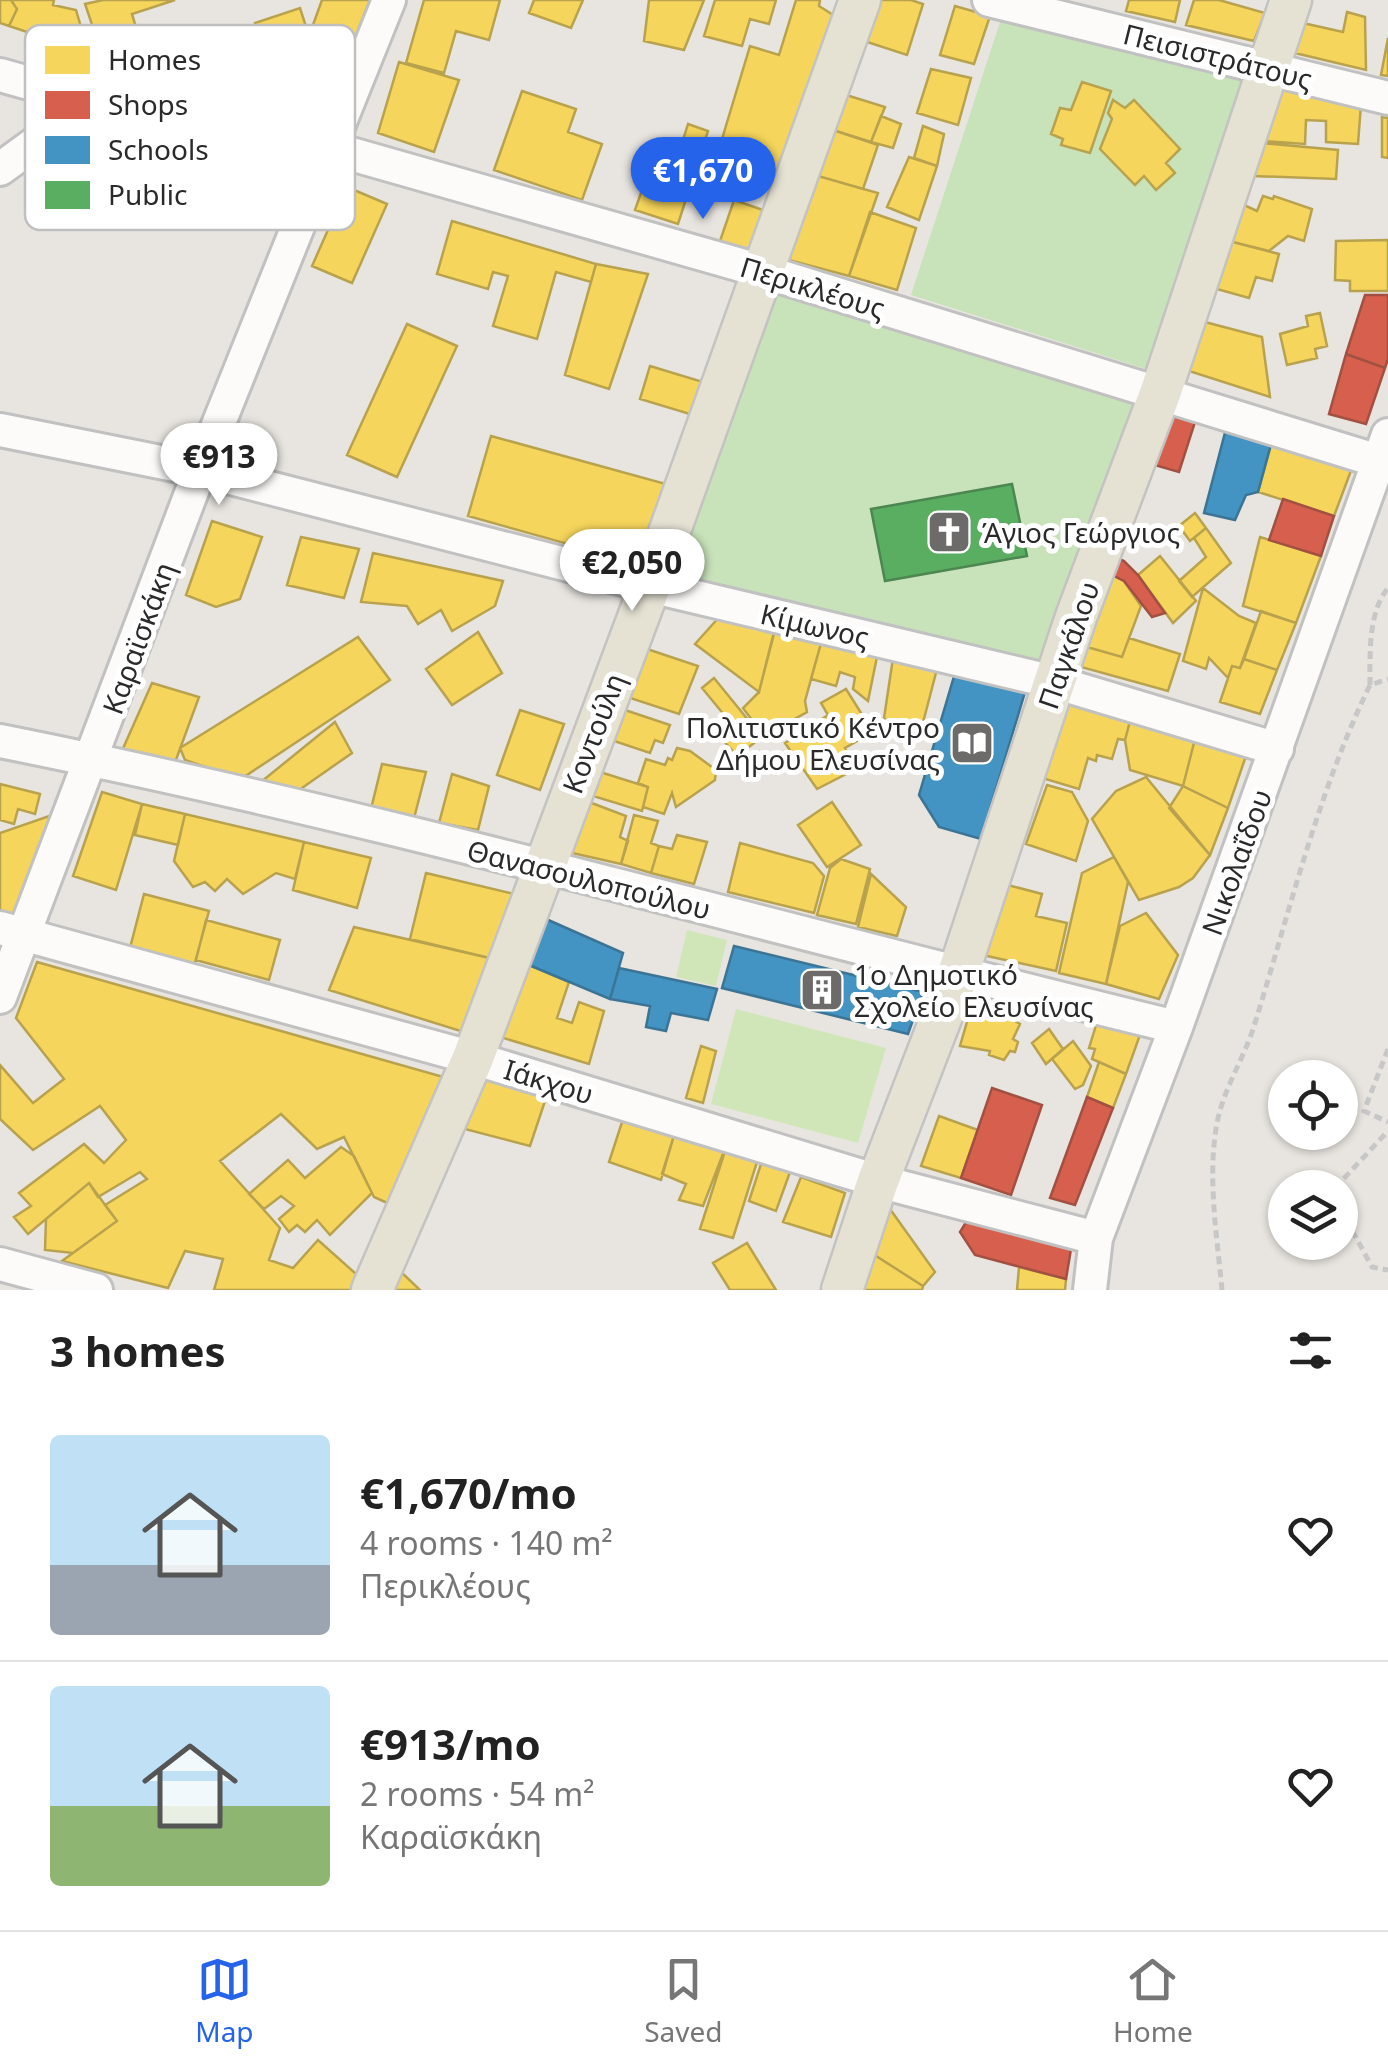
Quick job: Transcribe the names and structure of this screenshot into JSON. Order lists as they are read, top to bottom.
{
  "streets": {
    "main road": ["Παγκάλου", "Κοντούλη"],
    "street": [
      "Πεισιστράτους",
      "Περικλέους",
      "Κίμωνος",
      "Καραϊσκάκη",
      "Νικολαΐδου",
      "Θανασουλοπούλου",
      "Ιάκχου"
    ]
  },
  "crossings": [
    ["Πεισιστράτους", "Παγκάλου"],
    ["Περικλέους", "Παγκάλου"],
    ["Περικλέους", "Κοντούλη"],
    ["Περικλέους", "Νικολαΐδου"],
    ["Κίμωνος", "Καραϊσκάκη"],
    ["Κίμωνος", "Παγκάλου"],
    ["Κίμωνος", "Κοντούλη"],
    ["Κίμωνος", "Νικολαΐδου"],
    ["Καραϊσκάκη", "Θανασουλοπούλου"],
    ["Καραϊσκάκη", "Ιάκχου"],
    ["Παγκάλου", "Θανασουλοπούλου"],
    ["Παγκάλου", "Ιάκχου"],
    ["Κοντούλη", "Θανασουλοπούλου"],
    ["Κοντούλη", "Ιάκχου"],
    ["Νικολαΐδου", "Θανασουλοπούλου"],
    ["Νικολαΐδου", "Ιάκχου"]
  ],
  "places": {
    "church": ["Άγιος Γεώργιος"],
    "library": ["Πολιτιστικό Κέντρο Δήμου Ελευσίνας"],
    "building": ["1ο Δημοτικό Σχολείο Ελευσίνας"]
  },
  "legend": [
    "Homes",
    "Shops",
    "Schools",
    "Public"
  ],
  "page": {
    "price": ["€1,670", "€913", "€2,050"],
    "heading": "3 homes",
    "list": [
      {
        "name": "€1,670/mo",
        "note": "4 rooms · 140 m² · Περικλέους"
      },
      {
        "name": "€913/mo",
        "note": "2 rooms · 54 m² · Καραϊσκάκη"
      }
    ],
    "tabs": ["Map", "Saved", "Home"]
  }
}
